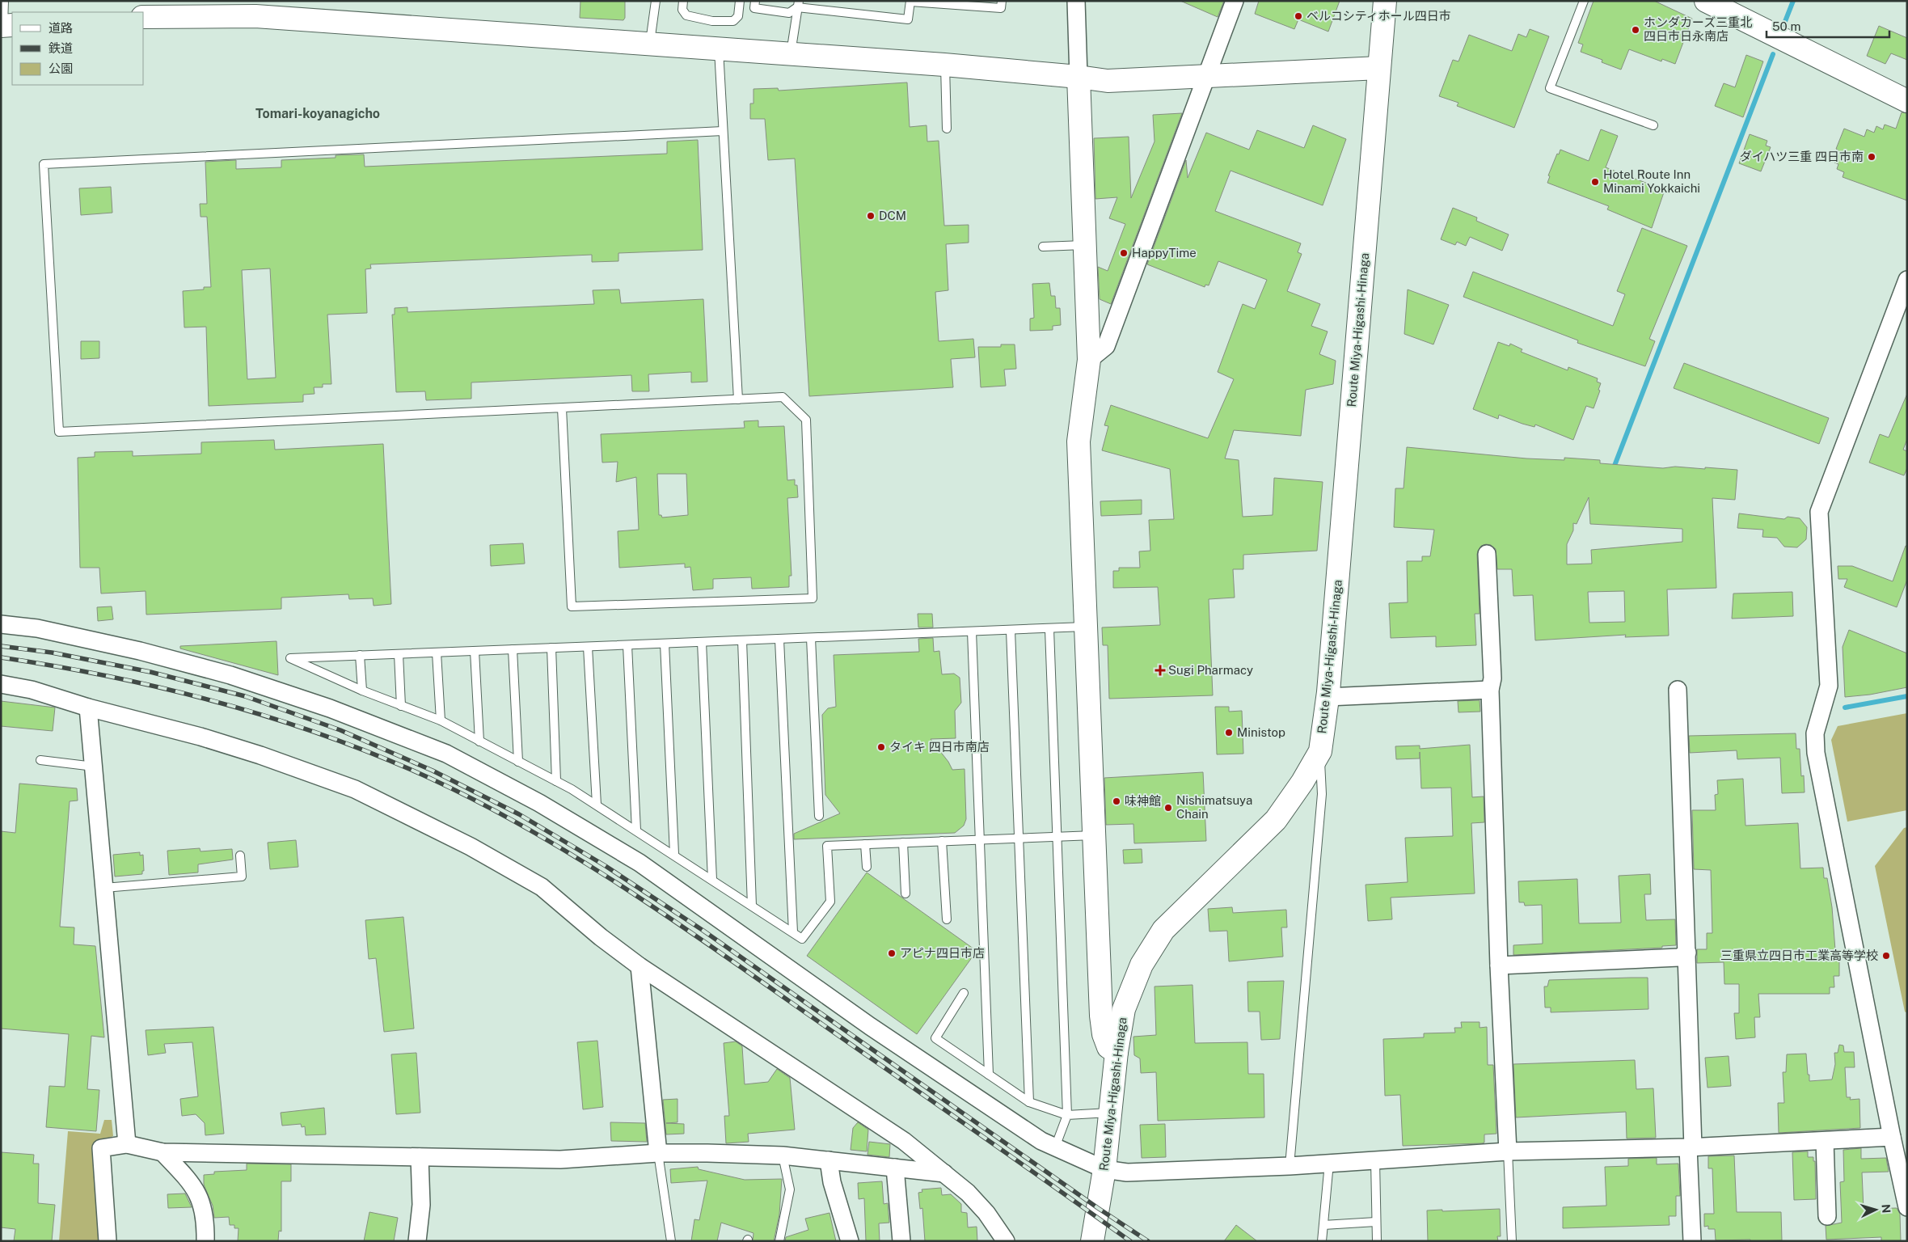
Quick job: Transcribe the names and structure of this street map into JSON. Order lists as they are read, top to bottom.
{
  "streets": {
    "main road": ["Route Miya-Higashi-Hinaga"]
  },
  "districts": ["Tomari-koyanagicho"],
  "places": {
    "other": [
      "ベルコシティホール四日市",
      "ホンダカーズ三重北 四日市日永南店",
      "ダイハツ三重 四日市南",
      "Hotel Route Inn Minami Yokkaichi",
      "DCM",
      "HappyTime",
      "Ministop",
      "タイキ 四日市南店",
      "味神館",
      "Nishimatsuya Chain",
      "アピナ四日市店",
      "三重県立四日市工業高等学校"
    ],
    "health": ["Sugi Pharmacy"]
  },
  "legend": ["道路", "鉄道", "公園"],
  "scale_bar": "50 m",
  "north": "right"
}
